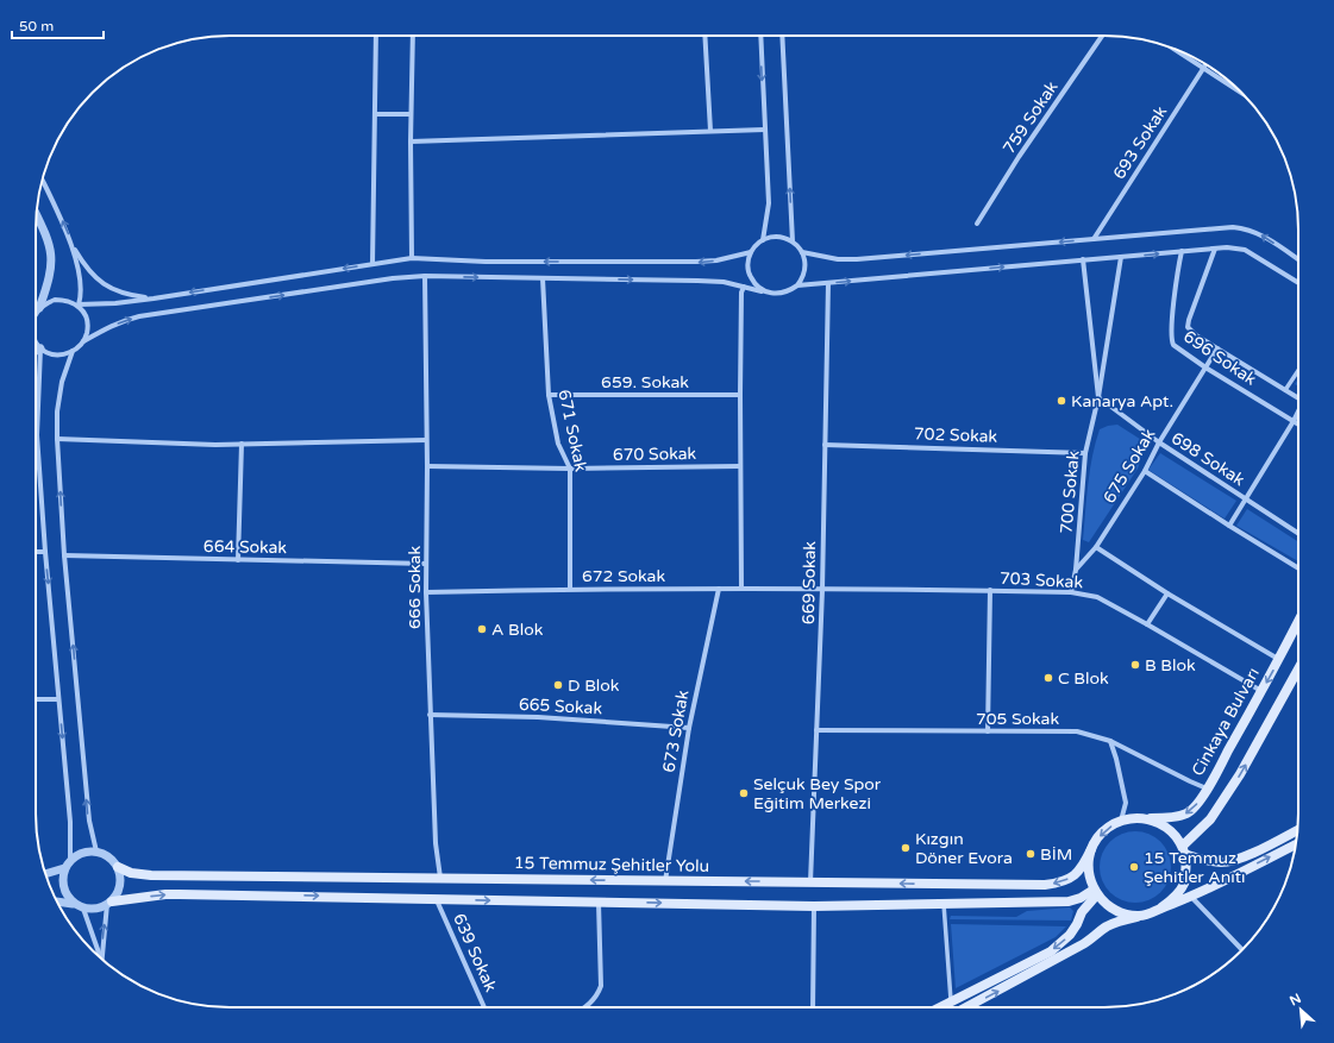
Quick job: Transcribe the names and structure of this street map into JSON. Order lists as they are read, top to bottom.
{
  "streets": {
    "main road": ["Cinkaya Bulvarı", "15 Temmuz Şehitler Yolu"],
    "street": [
      "759 Sokak",
      "693 Sokak",
      "696 Sokak",
      "659. Sokak",
      "671 Sokak",
      "702 Sokak",
      "670 Sokak",
      "698 Sokak",
      "675 Sokak",
      "700 Sokak",
      "664 Sokak",
      "672 Sokak",
      "703 Sokak",
      "669 Sokak",
      "666 Sokak",
      "665 Sokak",
      "705 Sokak",
      "673 Sokak",
      "639 Sokak"
    ]
  },
  "crossings": [
    ["696 Sokak", "675 Sokak"],
    ["659. Sokak", "671 Sokak"],
    ["671 Sokak", "670 Sokak"],
    ["671 Sokak", "672 Sokak"],
    ["702 Sokak", "700 Sokak"],
    ["702 Sokak", "669 Sokak"],
    ["670 Sokak", "666 Sokak"],
    ["698 Sokak", "675 Sokak"],
    ["698 Sokak", "700 Sokak"],
    ["675 Sokak", "700 Sokak"],
    ["700 Sokak", "703 Sokak"],
    ["664 Sokak", "666 Sokak"],
    ["672 Sokak", "703 Sokak"],
    ["672 Sokak", "669 Sokak"],
    ["672 Sokak", "666 Sokak"],
    ["672 Sokak", "673 Sokak"],
    ["703 Sokak", "669 Sokak"],
    ["703 Sokak", "Cinkaya Bulvarı"],
    ["669 Sokak", "705 Sokak"],
    ["669 Sokak", "15 Temmuz Şehitler Yolu"],
    ["666 Sokak", "665 Sokak"],
    ["666 Sokak", "15 Temmuz Şehitler Yolu"],
    ["665 Sokak", "673 Sokak"],
    ["705 Sokak", "Cinkaya Bulvarı"],
    ["Cinkaya Bulvarı", "15 Temmuz Şehitler Yolu"],
    ["673 Sokak", "15 Temmuz Şehitler Yolu"]
  ],
  "places": [
    "Kanarya Apt.",
    "A Blok",
    "B Blok",
    "C Blok",
    "D Blok",
    "Selçuk Bey Spor Eğitim Merkezi",
    "Kızgın Döner Evora",
    "BİM",
    "15 Temmuz Şehitler Anıtı"
  ],
  "scale_bar": "50 m",
  "north": "top left"
}
